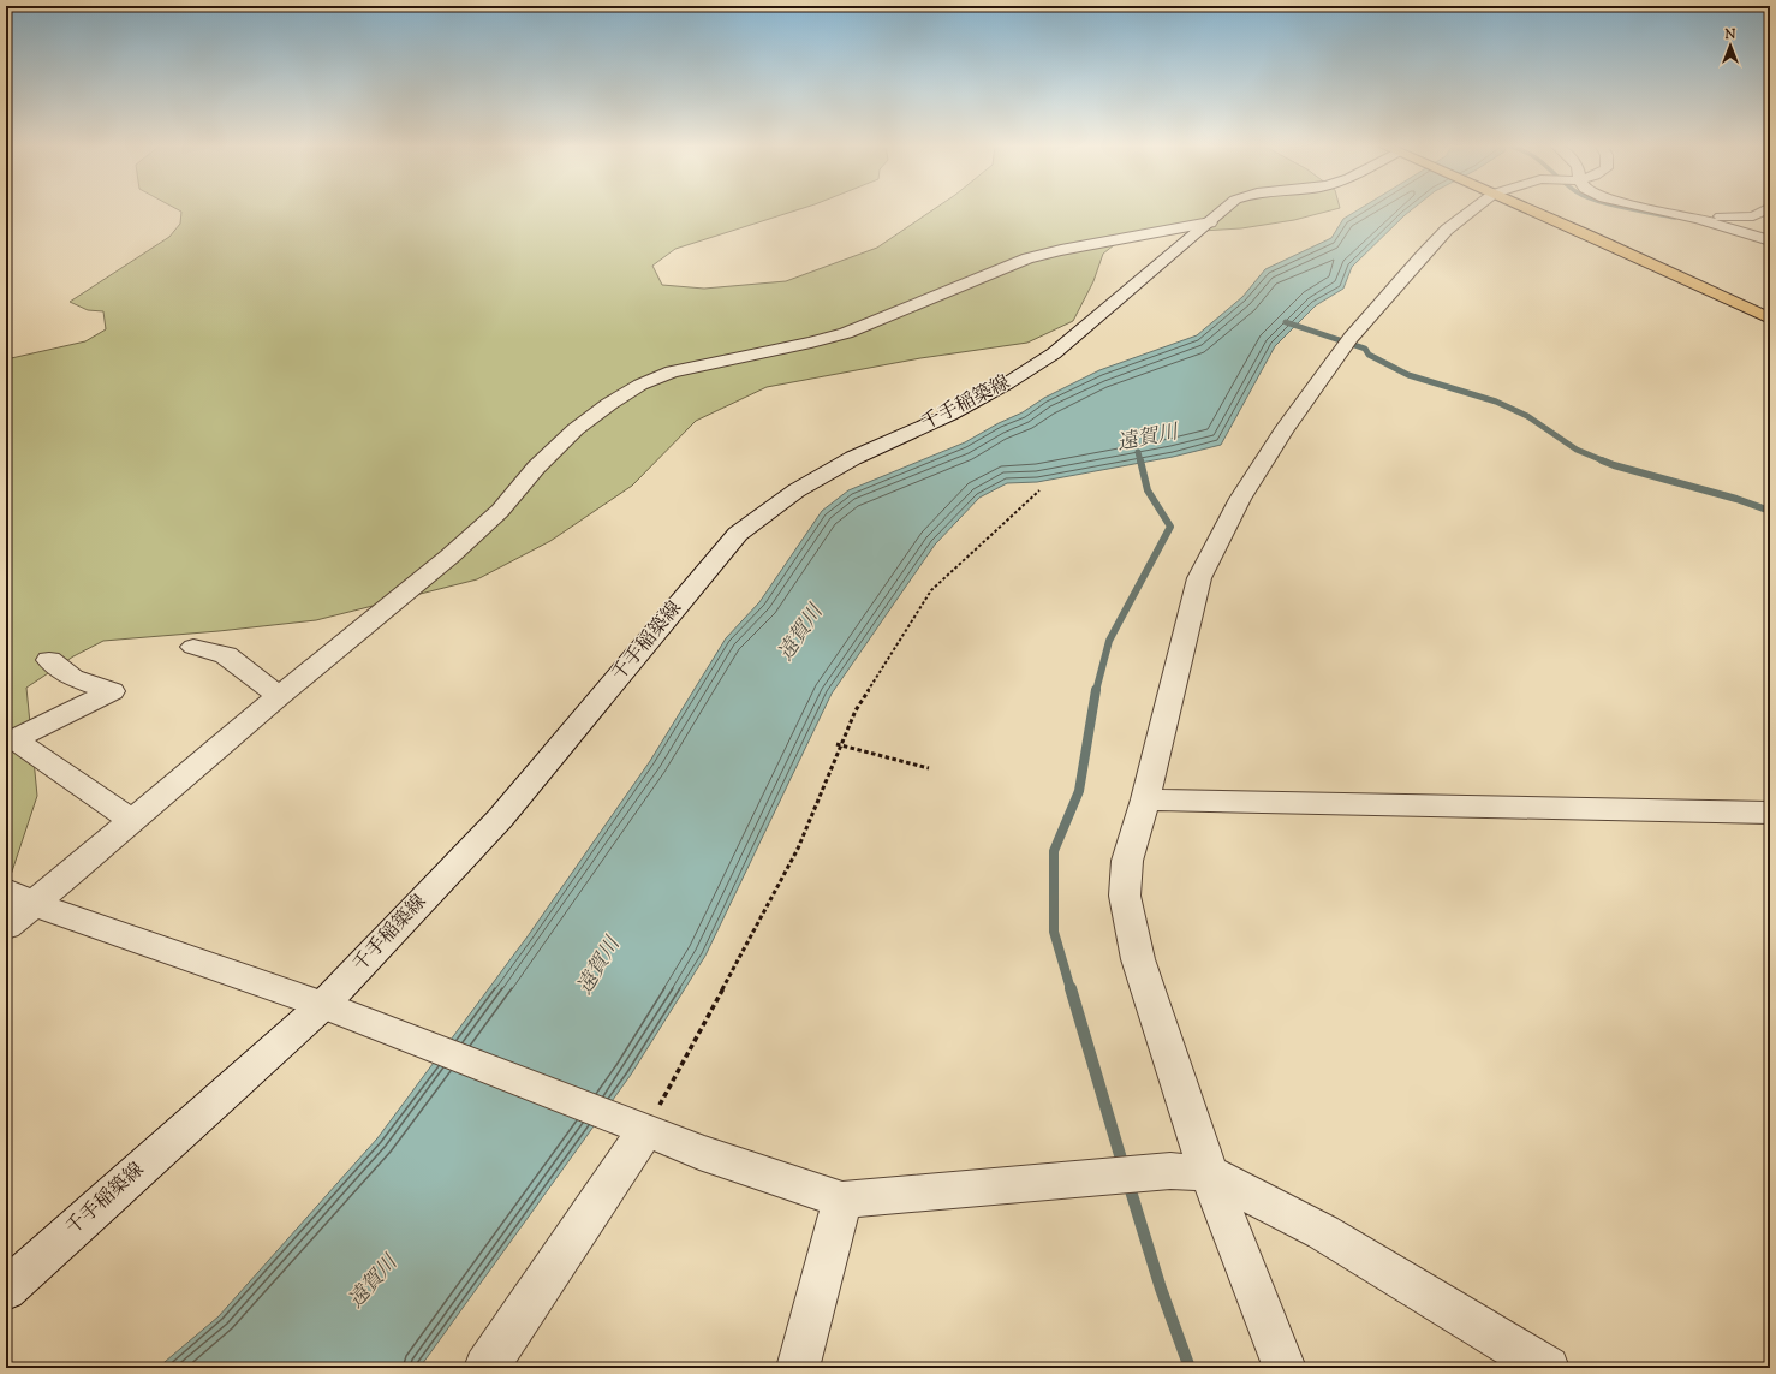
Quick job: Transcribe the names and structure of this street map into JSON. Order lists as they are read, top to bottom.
{
  "streets": {
    "street": ["千手稲築線"]
  },
  "water": ["遠賀川"],
  "north": "top"
}
